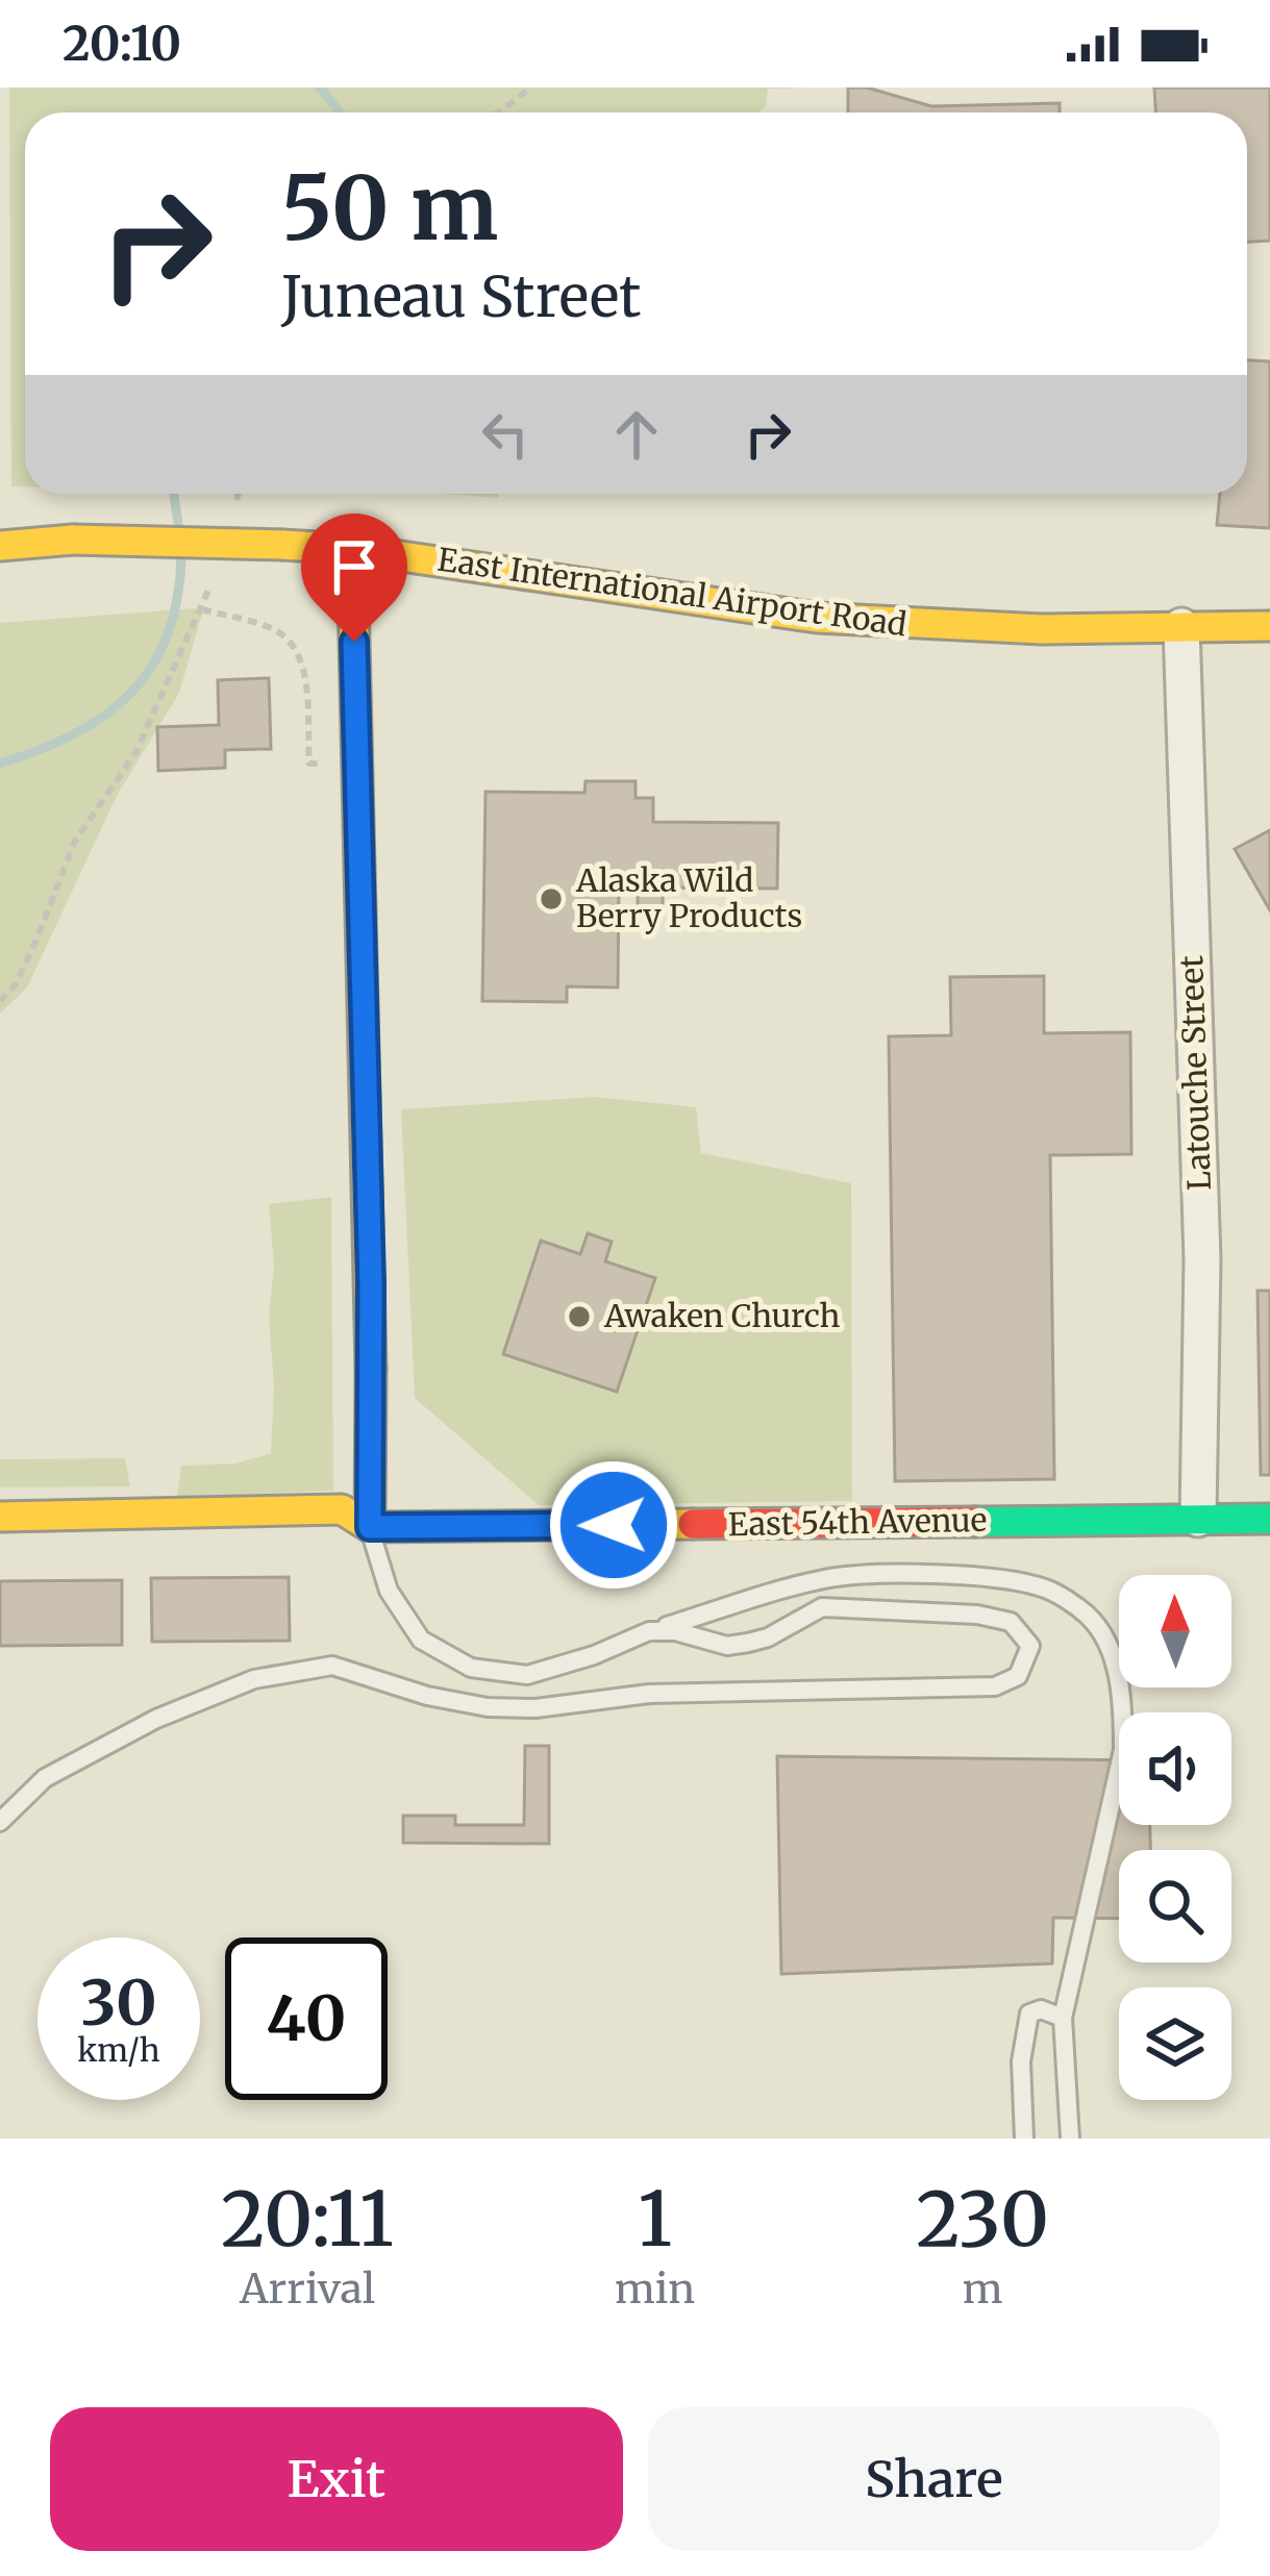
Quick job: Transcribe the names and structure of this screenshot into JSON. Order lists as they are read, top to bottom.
{
  "streets": {
    "street": ["East International Airport Road", "Latouche Street", "East 54th Avenue"]
  },
  "crossings": [
    ["East International Airport Road", "Latouche Street"],
    ["Latouche Street", "East 54th Avenue"]
  ],
  "places": ["Alaska Wild Berry Products", "Awaken Church"],
  "north": "top",
  "page": {
    "status": "20:10",
    "turn": ["50 m", "Juneau Street"],
    "speed": "30 km/h",
    "limit": "40",
    "eta": [
      "20:11",
      "Arrival",
      "1",
      "min",
      "230",
      "m"
    ],
    "buttons": ["Exit", "Share"]
  }
}
